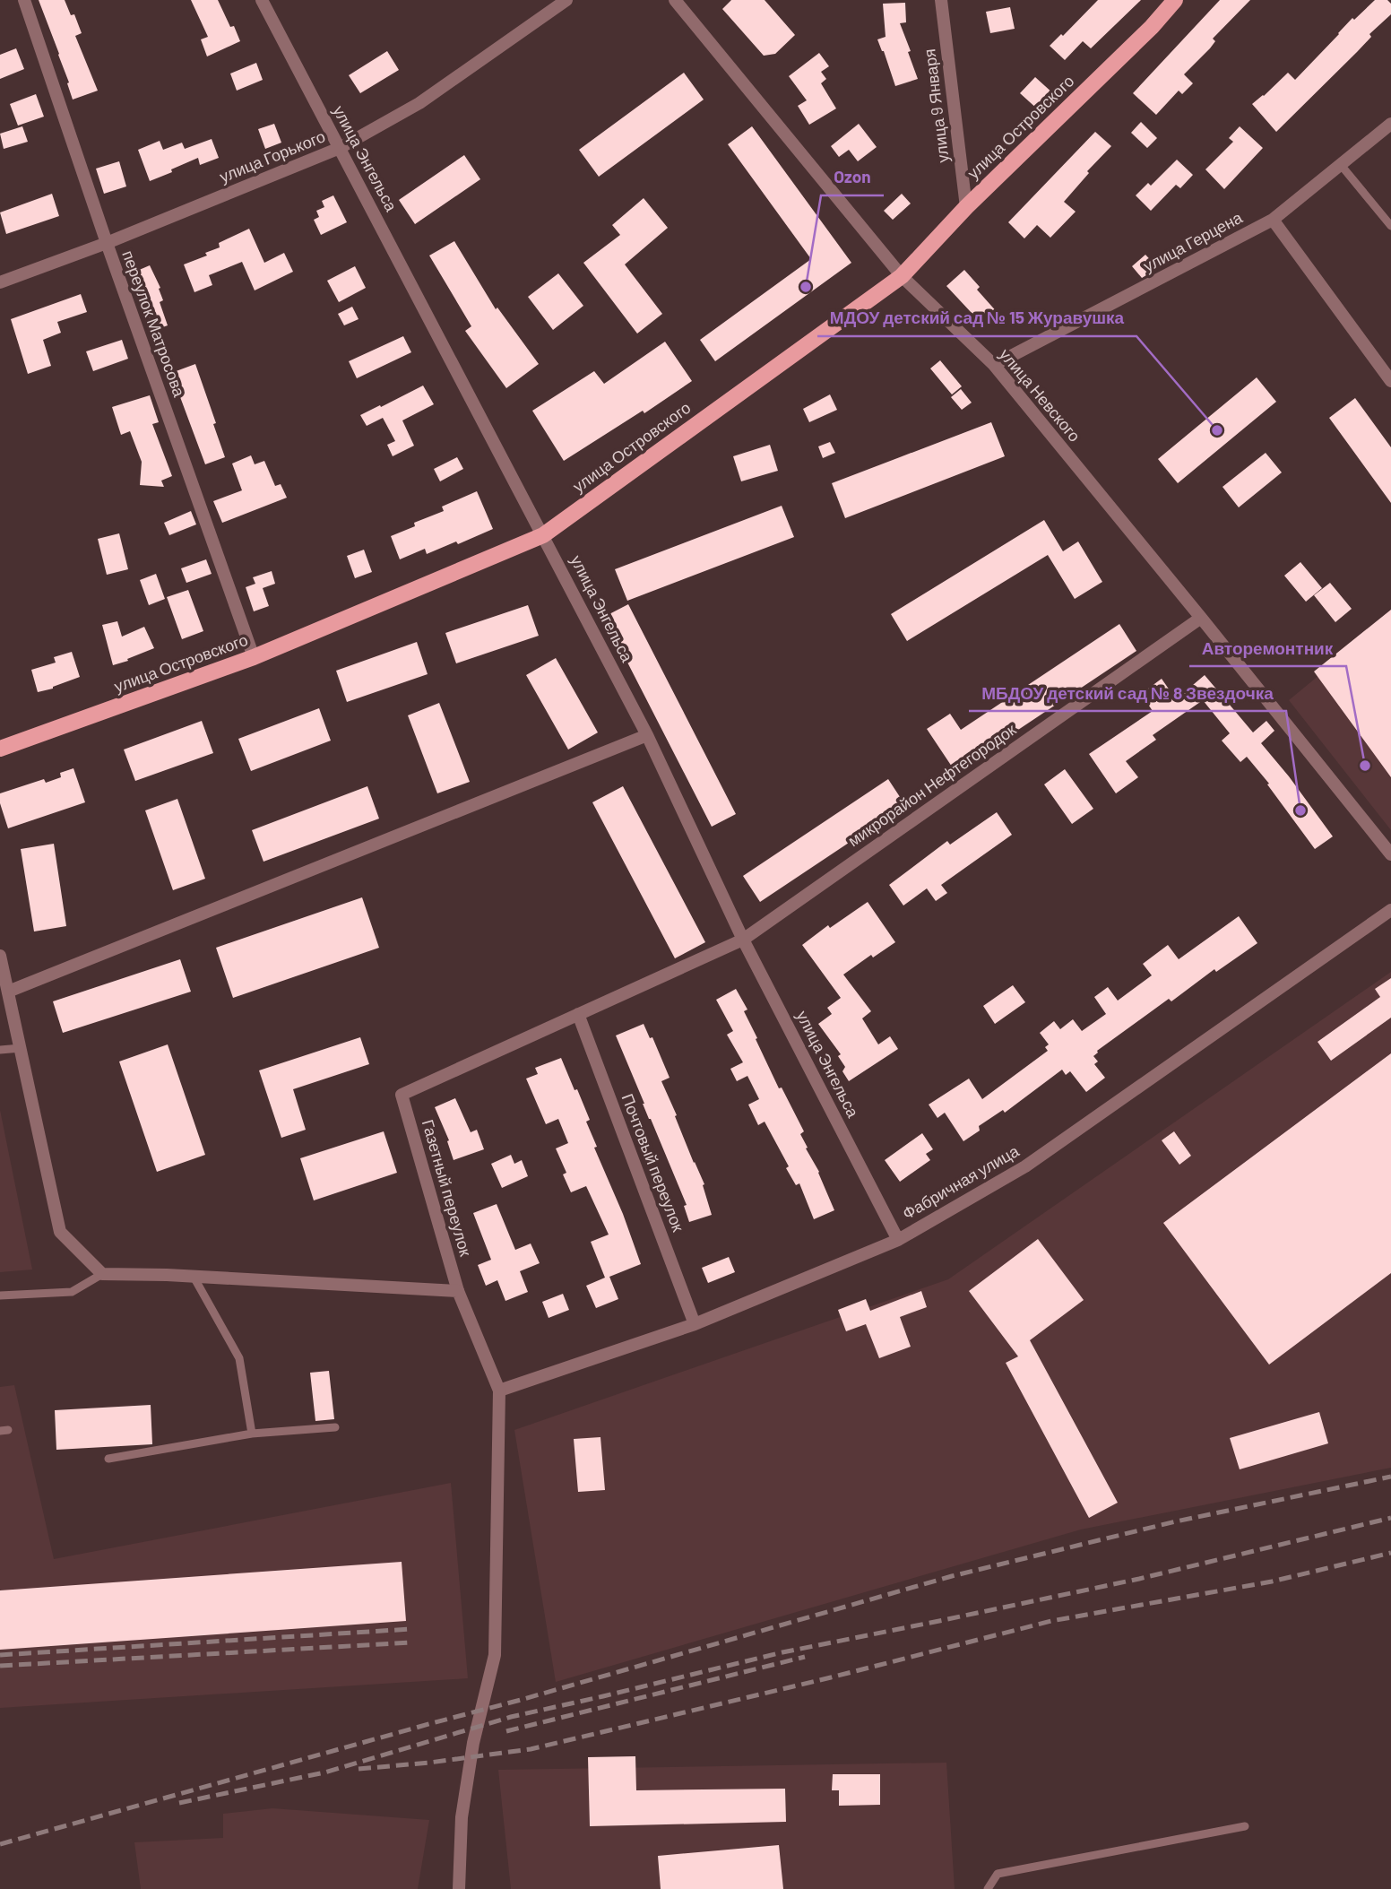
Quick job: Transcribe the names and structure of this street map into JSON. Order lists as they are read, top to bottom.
{
  "streets": {
    "main road": ["улица Островского"],
    "street": [
      "улица 9 Января",
      "улица Горького",
      "улица Энгельса",
      "улица Герцена",
      "переулок Матросова",
      "улица Невского",
      "микрорайон Нефтегородок",
      "Почтовый переулок",
      "Фабричная улица",
      "Газетный переулок"
    ]
  },
  "crossings": [
    ["улица 9 Января", "улица Островского"],
    ["улица Островского", "улица Энгельса"],
    ["улица Островского", "переулок Матросова"],
    ["улица Островского", "улица Невского"],
    ["улица Горького", "улица Энгельса"],
    ["улица Горького", "переулок Матросова"],
    ["улица Энгельса", "микрорайон Нефтегородок"],
    ["улица Энгельса", "Фабричная улица"],
    ["улица Герцена", "улица Невского"],
    ["улица Невского", "микрорайон Нефтегородок"],
    ["микрорайон Нефтегородок", "Почтовый переулок"],
    ["микрорайон Нефтегородок", "Газетный переулок"],
    ["Почтовый переулок", "Фабричная улица"],
    ["Фабричная улица", "Газетный переулок"]
  ],
  "places": [
    "Ozon",
    "МДОУ детский сад № 15 Журавушка",
    "Авторемонтник",
    "МБДОУ детский сад № 8 Звездочка"
  ]
}
